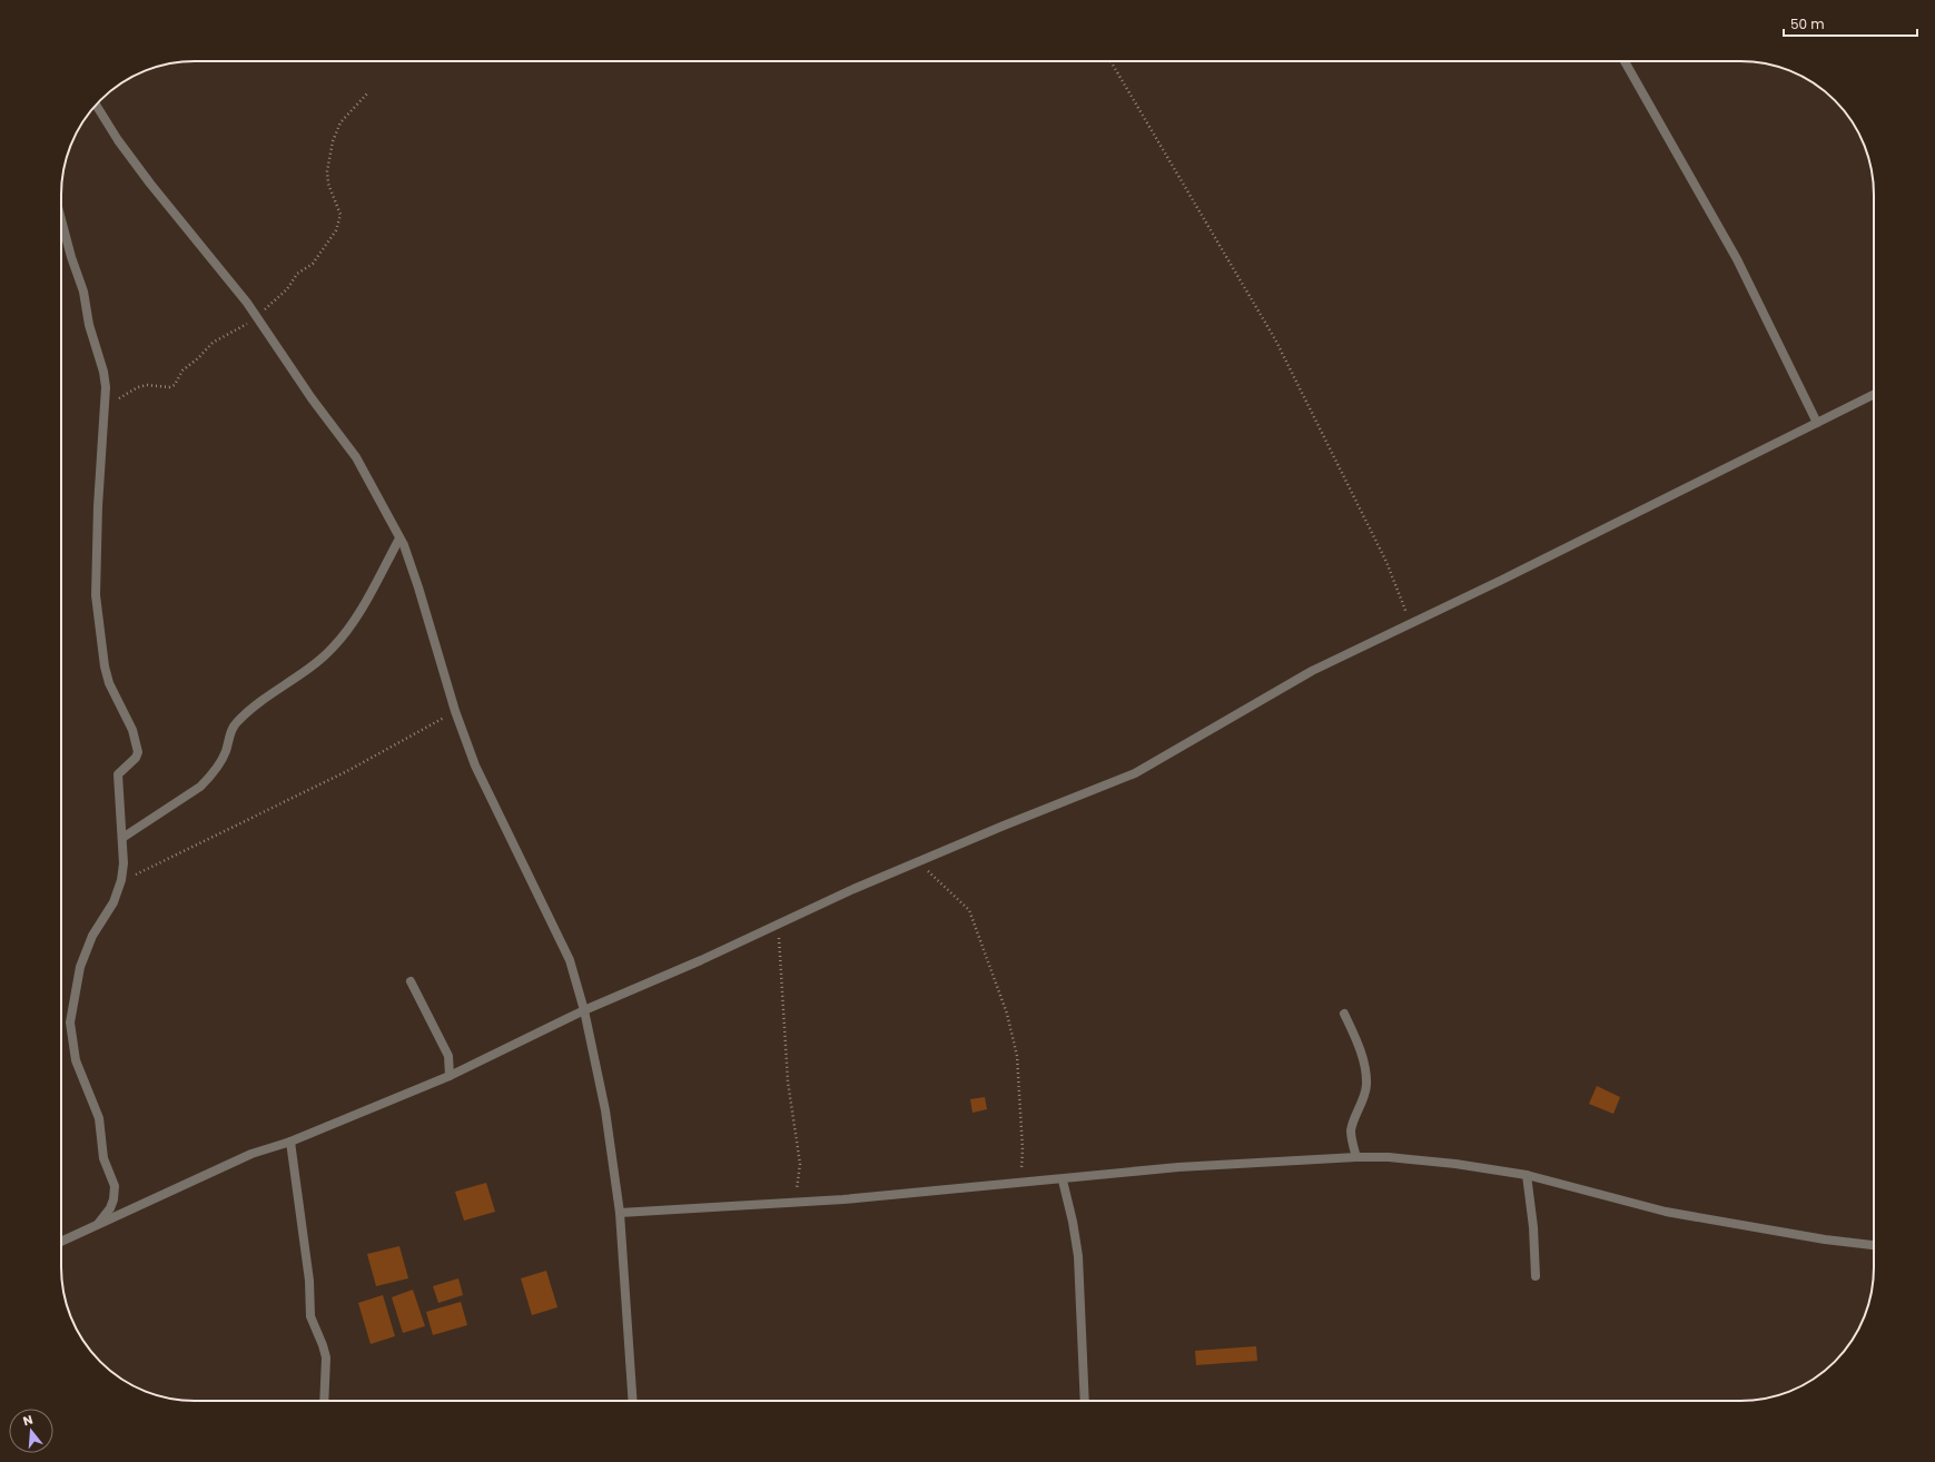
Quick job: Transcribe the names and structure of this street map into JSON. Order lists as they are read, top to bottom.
{
  "scale_bar": "50 m",
  "north": "top"
}
